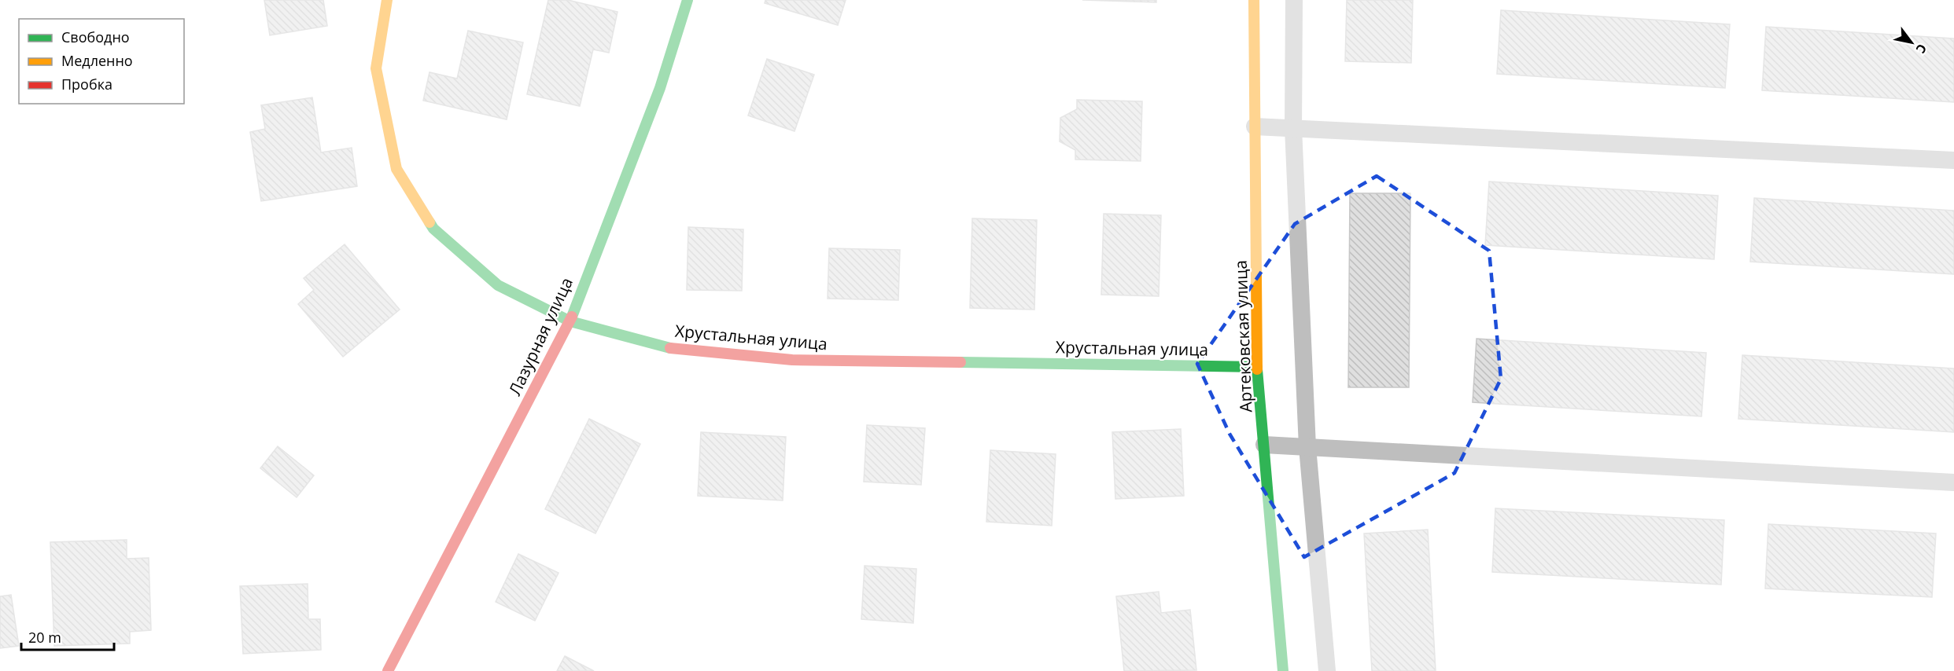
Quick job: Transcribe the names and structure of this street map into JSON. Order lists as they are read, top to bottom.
{
  "streets": {
    "street": ["Лазурная улица", "Артековская улица", "Хрустальная улица"]
  },
  "crossings": [
    ["Лазурная улица", "Хрустальная улица"],
    ["Артековская улица", "Хрустальная улица"]
  ],
  "legend": ["Свободно", "Медленно", "Пробка"],
  "scale_bar": "20 m",
  "north": "bottom right"
}
